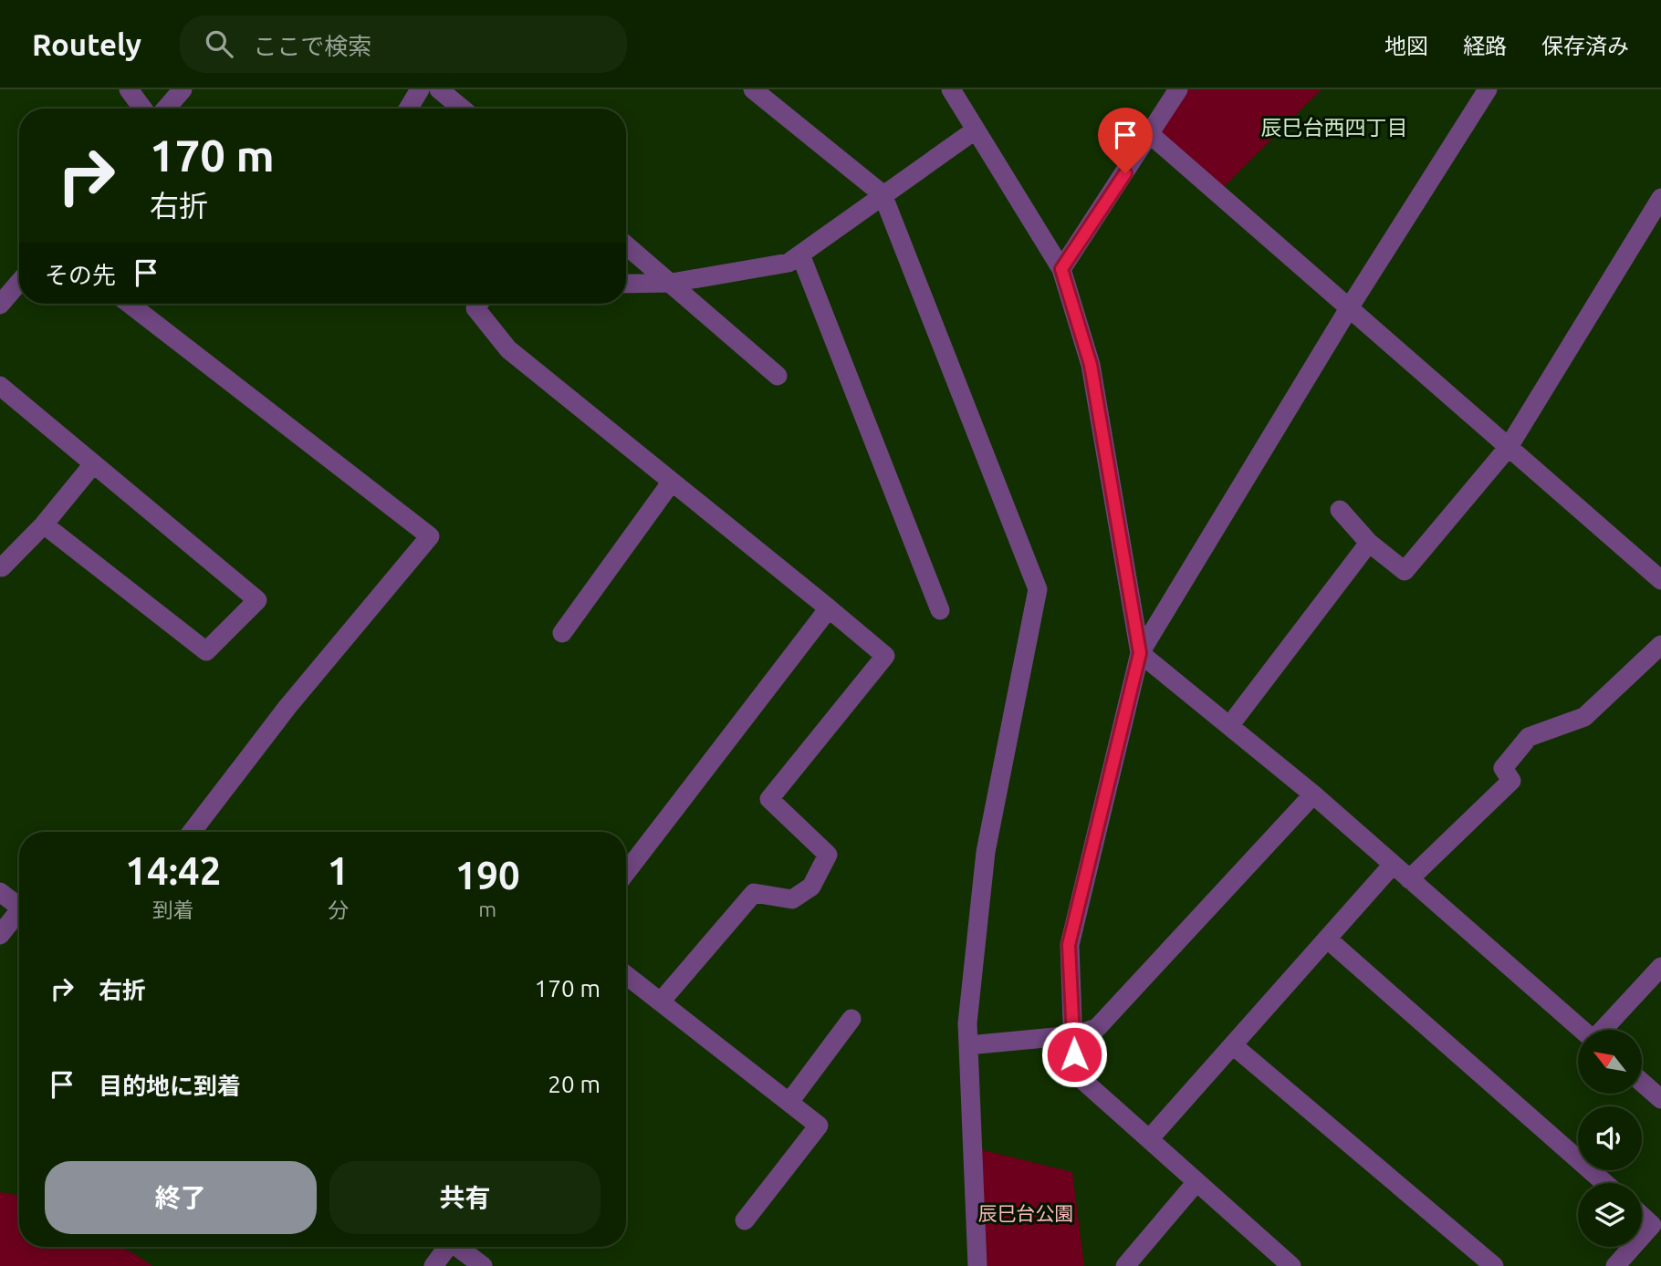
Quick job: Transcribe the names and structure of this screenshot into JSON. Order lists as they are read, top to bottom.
{
  "districts": ["辰巳台西四丁目"],
  "parks": ["辰巳台公園"],
  "north": "top left",
  "page": {
    "header": "Routely",
    "search": "ここで検索",
    "nav": ["地図", "経路", "保存済み"],
    "turn": ["170 m", "右折"],
    "then": "その先",
    "eta": [
      "14:42",
      "到着",
      "1",
      "分",
      "190",
      "m"
    ],
    "list": [
      {
        "name": "右折",
        "value": "170 m"
      },
      {
        "name": "目的地に到着",
        "value": "20 m"
      }
    ],
    "buttons": ["終了", "共有"]
  }
}
